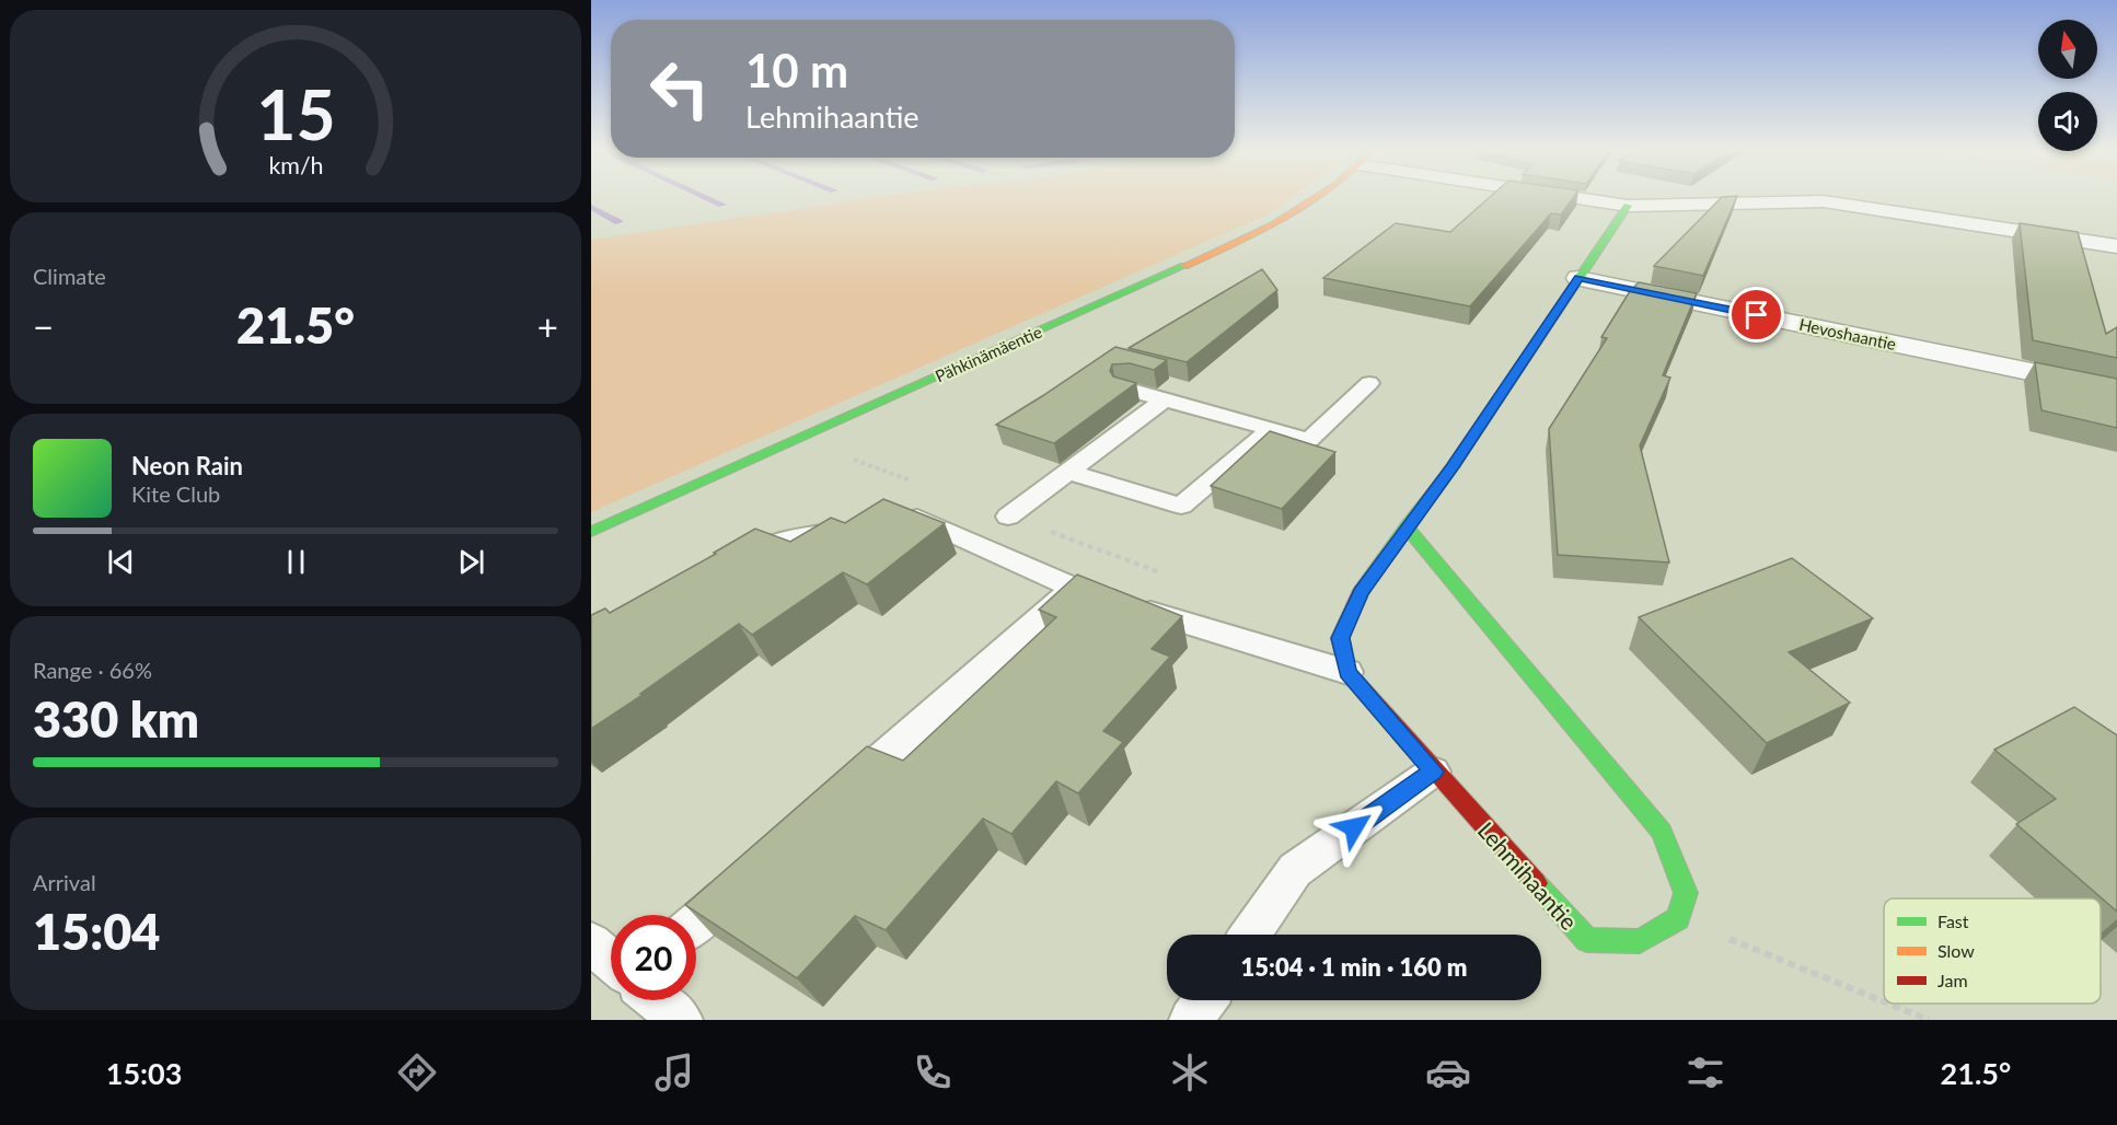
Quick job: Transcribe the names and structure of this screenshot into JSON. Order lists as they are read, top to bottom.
{
  "streets": {
    "street": ["Hevoshaantie", "Pähkinämäentie", "Lehmihaantie"]
  },
  "crossings": [
    ["Hevoshaantie", "Lehmihaantie"]
  ],
  "legend": ["Fast", "Slow", "Jam"],
  "north": "top",
  "page": {
    "turn": ["10 m", "Lehmihaantie"],
    "tile": [
      "Climate",
      ["Range · 66%", "330 km"],
      ["Arrival", "15:04"]
    ],
    "heat": ["−", "21.5°", "+"],
    "song": ["Neon Rain", "Kite Club"],
    "limit": "20",
    "trip": "15:04 · 1 min · 160 m",
    "tabs": ["15:03", "21.5°"],
    "gauge": ["15", "km/h"]
  }
}
